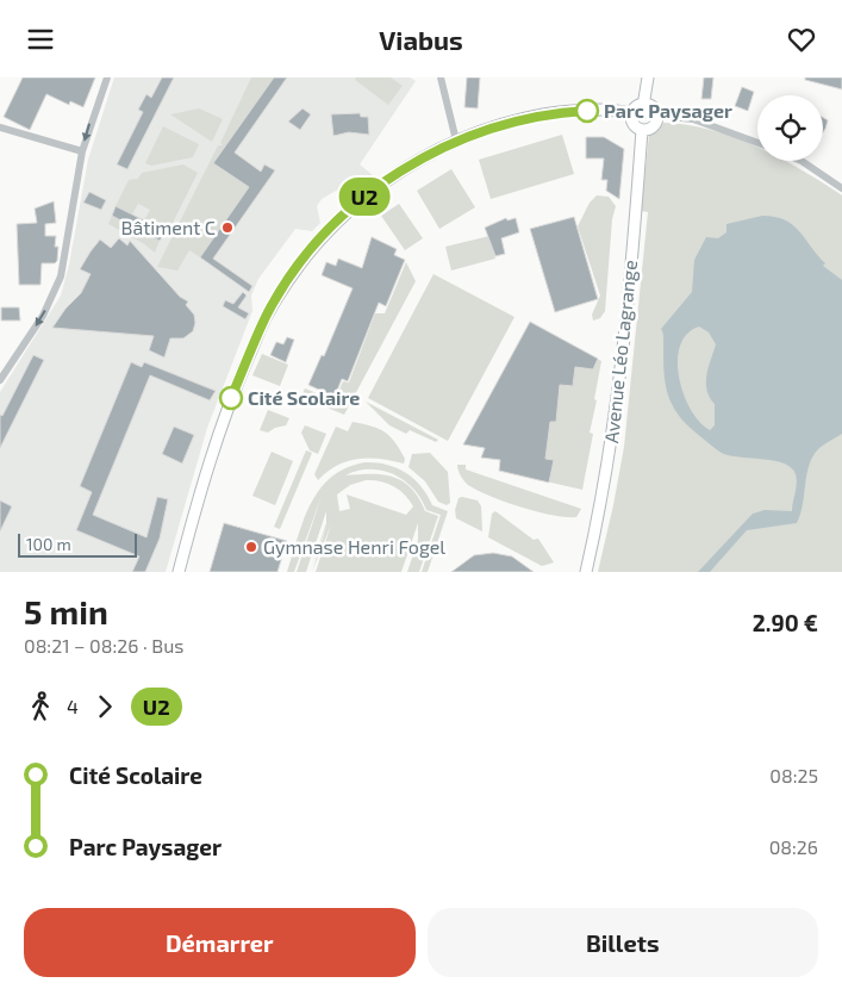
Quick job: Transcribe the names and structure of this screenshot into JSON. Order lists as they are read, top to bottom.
{
  "streets": {
    "street": ["Avenue Léo Lagrange"]
  },
  "places": [
    "Parc Paysager",
    "Bâtiment C",
    "Cité Scolaire",
    "Gymnase Henri Fogel"
  ],
  "lines": ["bus line U2"],
  "scale_bar": "100 m",
  "page": {
    "header": "Viabus",
    "on_map": "U2",
    "scale": "100 m",
    "heading": ["5 min", "08:21 – 08:26 · Bus", "2.90 €"],
    "legs": ["4", "U2"],
    "list": [
      {
        "name": "Cité Scolaire",
        "value": "08:25"
      },
      {
        "name": "Parc Paysager",
        "value": "08:26"
      }
    ],
    "buttons": ["Démarrer", "Billets"]
  }
}
